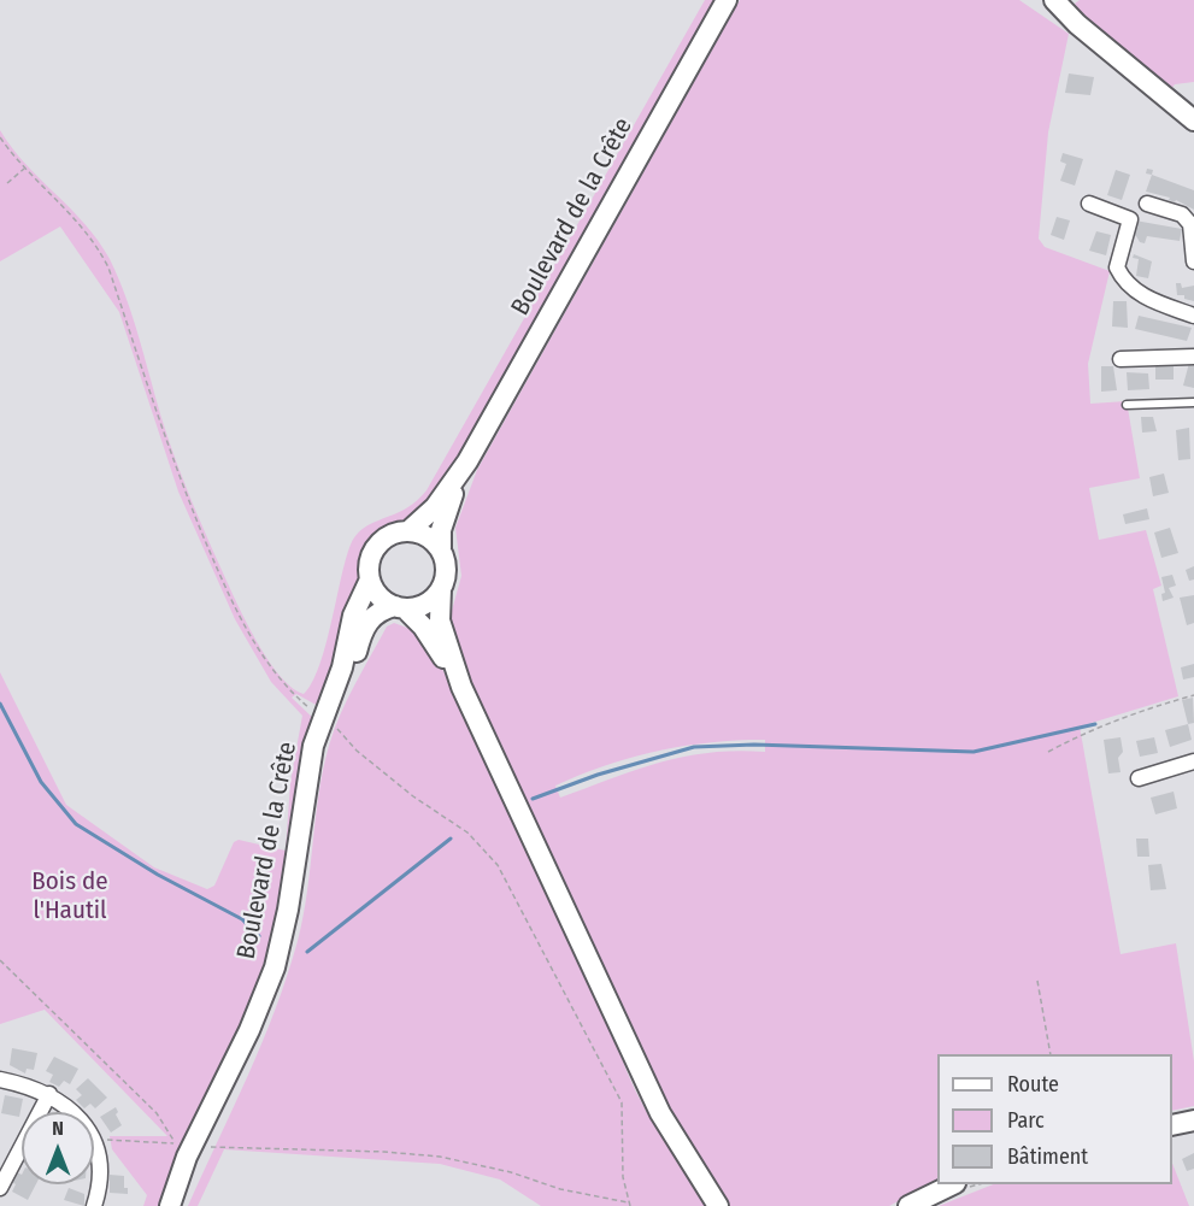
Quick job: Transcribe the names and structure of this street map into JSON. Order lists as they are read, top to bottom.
{
  "streets": {
    "main road": ["Boulevard de la Crête"]
  },
  "parks": ["Bois de l'Hautil"],
  "legend": ["Route", "Parc", "Bâtiment"],
  "north": "top"
}
